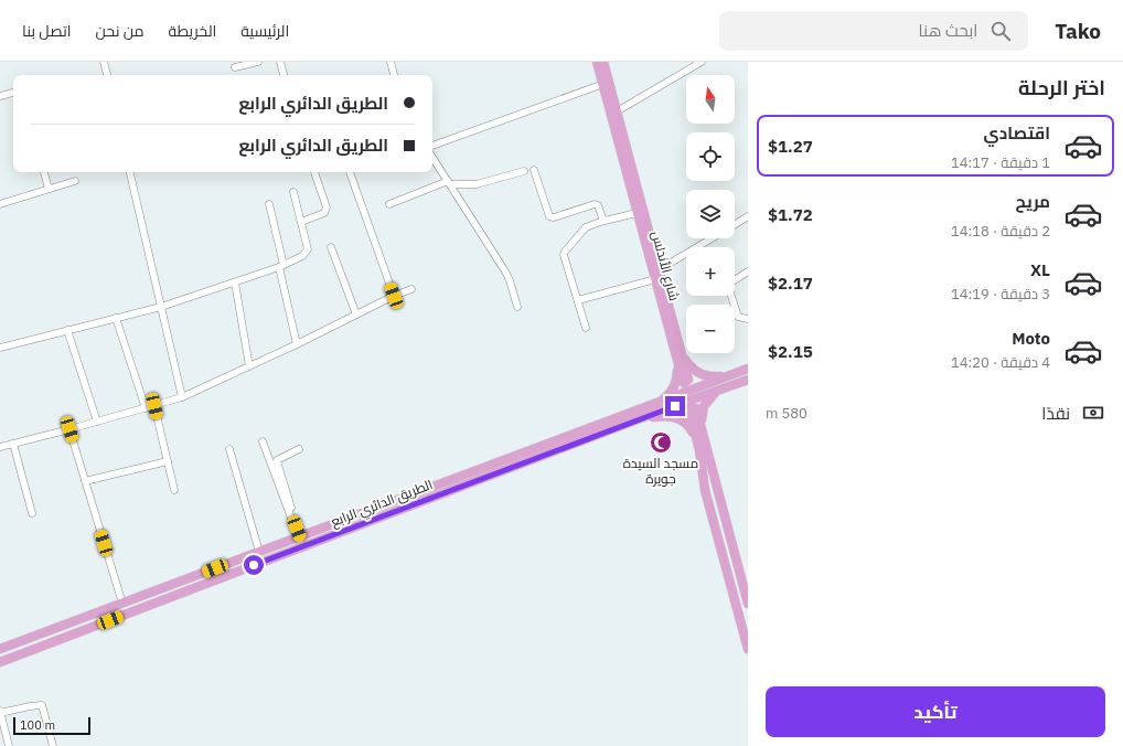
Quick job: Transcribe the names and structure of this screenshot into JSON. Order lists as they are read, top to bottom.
{
  "streets": {
    "main road": ["شارع الأندلس", "الطريق الدائري الرابع"]
  },
  "places": {
    "mosque": ["مسجد السيدة جويرة"]
  },
  "scale_bar": "100 m",
  "north": "top",
  "page": {
    "header": "Tako",
    "search": "ابحث هنا",
    "nav": [
      "الرئيسية",
      "الخريطة",
      "من نحن",
      "اتصل بنا"
    ],
    "heading": "اختر الرحلة",
    "map_buttons": ["+", "−"],
    "banner": ["الطريق الدائري الرابع", "الطريق الدائري الرابع"],
    "list": [
      {
        "name": "اقتصادي",
        "note": "1 دقيقة · 14:17",
        "value": "$1.27"
      },
      {
        "name": "مريح",
        "note": "2 دقيقة · 14:18",
        "value": "$1.72"
      },
      {
        "name": "XL",
        "note": "3 دقيقة · 14:19",
        "value": "$2.17"
      },
      {
        "name": "Moto",
        "note": "4 دقيقة · 14:20",
        "value": "$2.15"
      }
    ],
    "pay": ["نقدًا", "580 m"],
    "buttons": "تأكيد",
    "scale": "100 m"
  }
}
